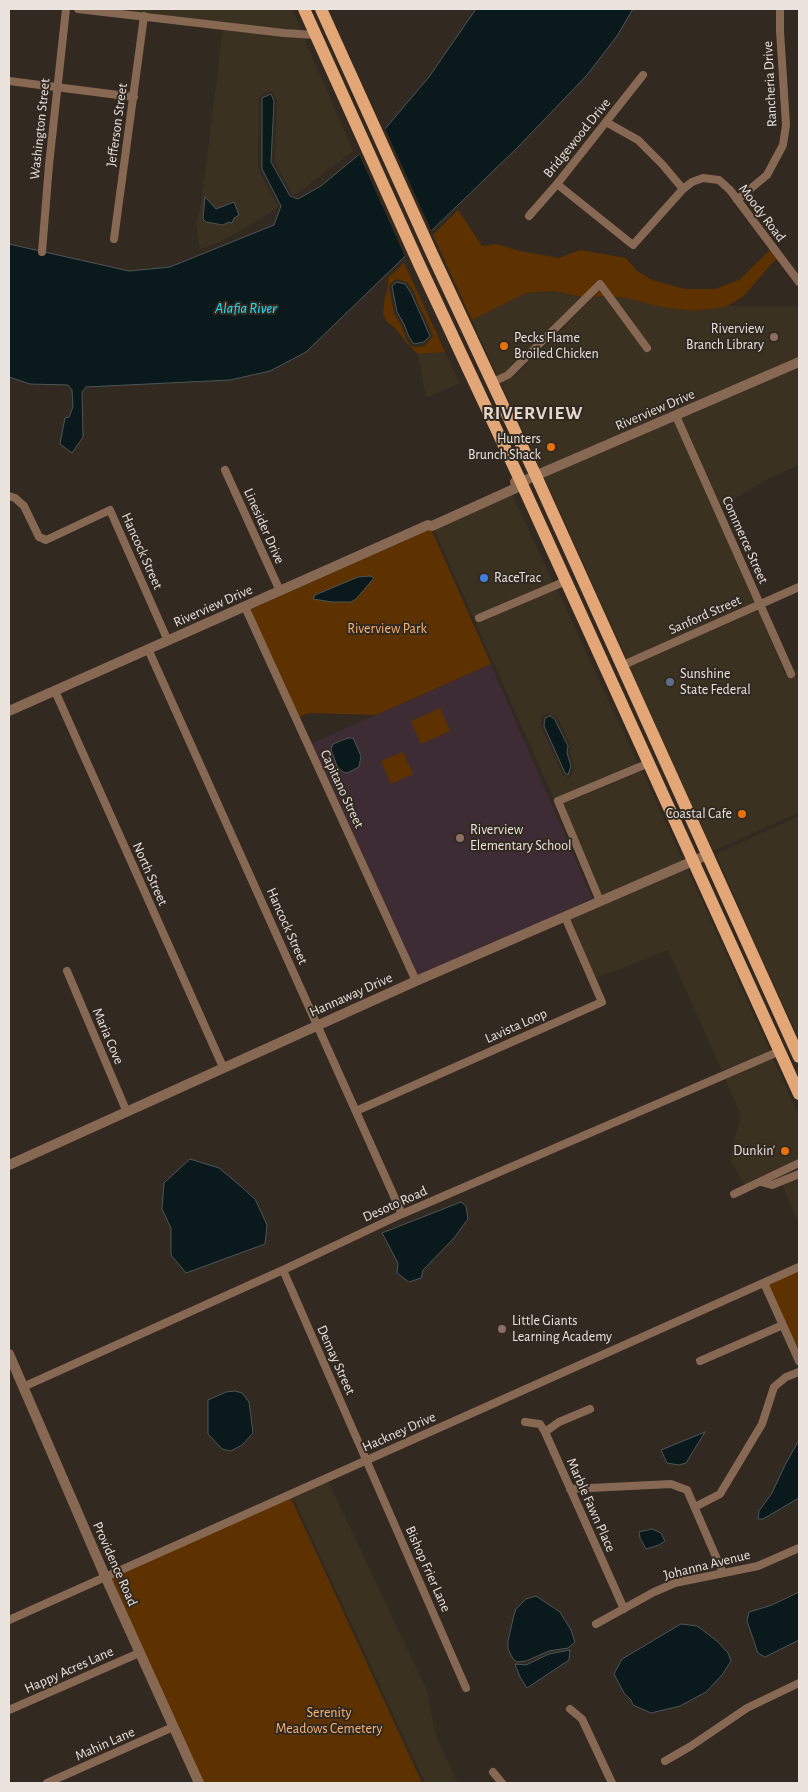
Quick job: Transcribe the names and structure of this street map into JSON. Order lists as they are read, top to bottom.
{
  "streets": {
    "street": [
      "Rancheria Drive",
      "Jefferson Street",
      "Washington Street",
      "Bridgewood Drive",
      "Moody Road",
      "Riverview Drive",
      "Linesider Drive",
      "Commerce Street",
      "Hancock Street",
      "Sanford Street",
      "Capitano Street",
      "North Street",
      "Hannaway Drive",
      "Lavista Loop",
      "Maria Cove",
      "Desoto Road",
      "Demay Street",
      "Hackney Drive",
      "Marble Fawn Place",
      "Providence Road",
      "Johanna Avenue",
      "Bishop Frier Lane",
      "Happy Acres Lane",
      "Mahin Lane"
    ]
  },
  "crossings": [
    ["Rancheria Drive", "Moody Road"],
    ["Bridgewood Drive", "Moody Road"],
    ["Riverview Drive", "Linesider Drive"],
    ["Riverview Drive", "Commerce Street"],
    ["Riverview Drive", "Hancock Street"],
    ["Riverview Drive", "Capitano Street"],
    ["Riverview Drive", "North Street"],
    ["Commerce Street", "Sanford Street"],
    ["Hancock Street", "Hannaway Drive"],
    ["Hancock Street", "Lavista Loop"],
    ["Hancock Street", "Desoto Road"],
    ["Capitano Street", "Hannaway Drive"],
    ["North Street", "Hannaway Drive"],
    ["Hannaway Drive", "Lavista Loop"],
    ["Hannaway Drive", "Maria Cove"],
    ["Desoto Road", "Demay Street"],
    ["Desoto Road", "Providence Road"],
    ["Demay Street", "Hackney Drive"],
    ["Demay Street", "Bishop Frier Lane"],
    ["Hackney Drive", "Providence Road"],
    ["Hackney Drive", "Bishop Frier Lane"],
    ["Marble Fawn Place", "Johanna Avenue"],
    ["Providence Road", "Happy Acres Lane"],
    ["Providence Road", "Mahin Lane"]
  ],
  "districts": ["RIVERVIEW"],
  "water": ["Alafia River"],
  "parks": ["Riverview Park", "Serenity Meadows Cemetery"],
  "places": [
    "Riverview Branch Library",
    "Pecks Flame Broiled Chicken",
    "Hunters Brunch Shack",
    "RaceTrac",
    "Sunshine State Federal",
    "Coastal Cafe",
    "Riverview Elementary School",
    "Dunkin'",
    "Little Giants Learning Academy"
  ]
}
